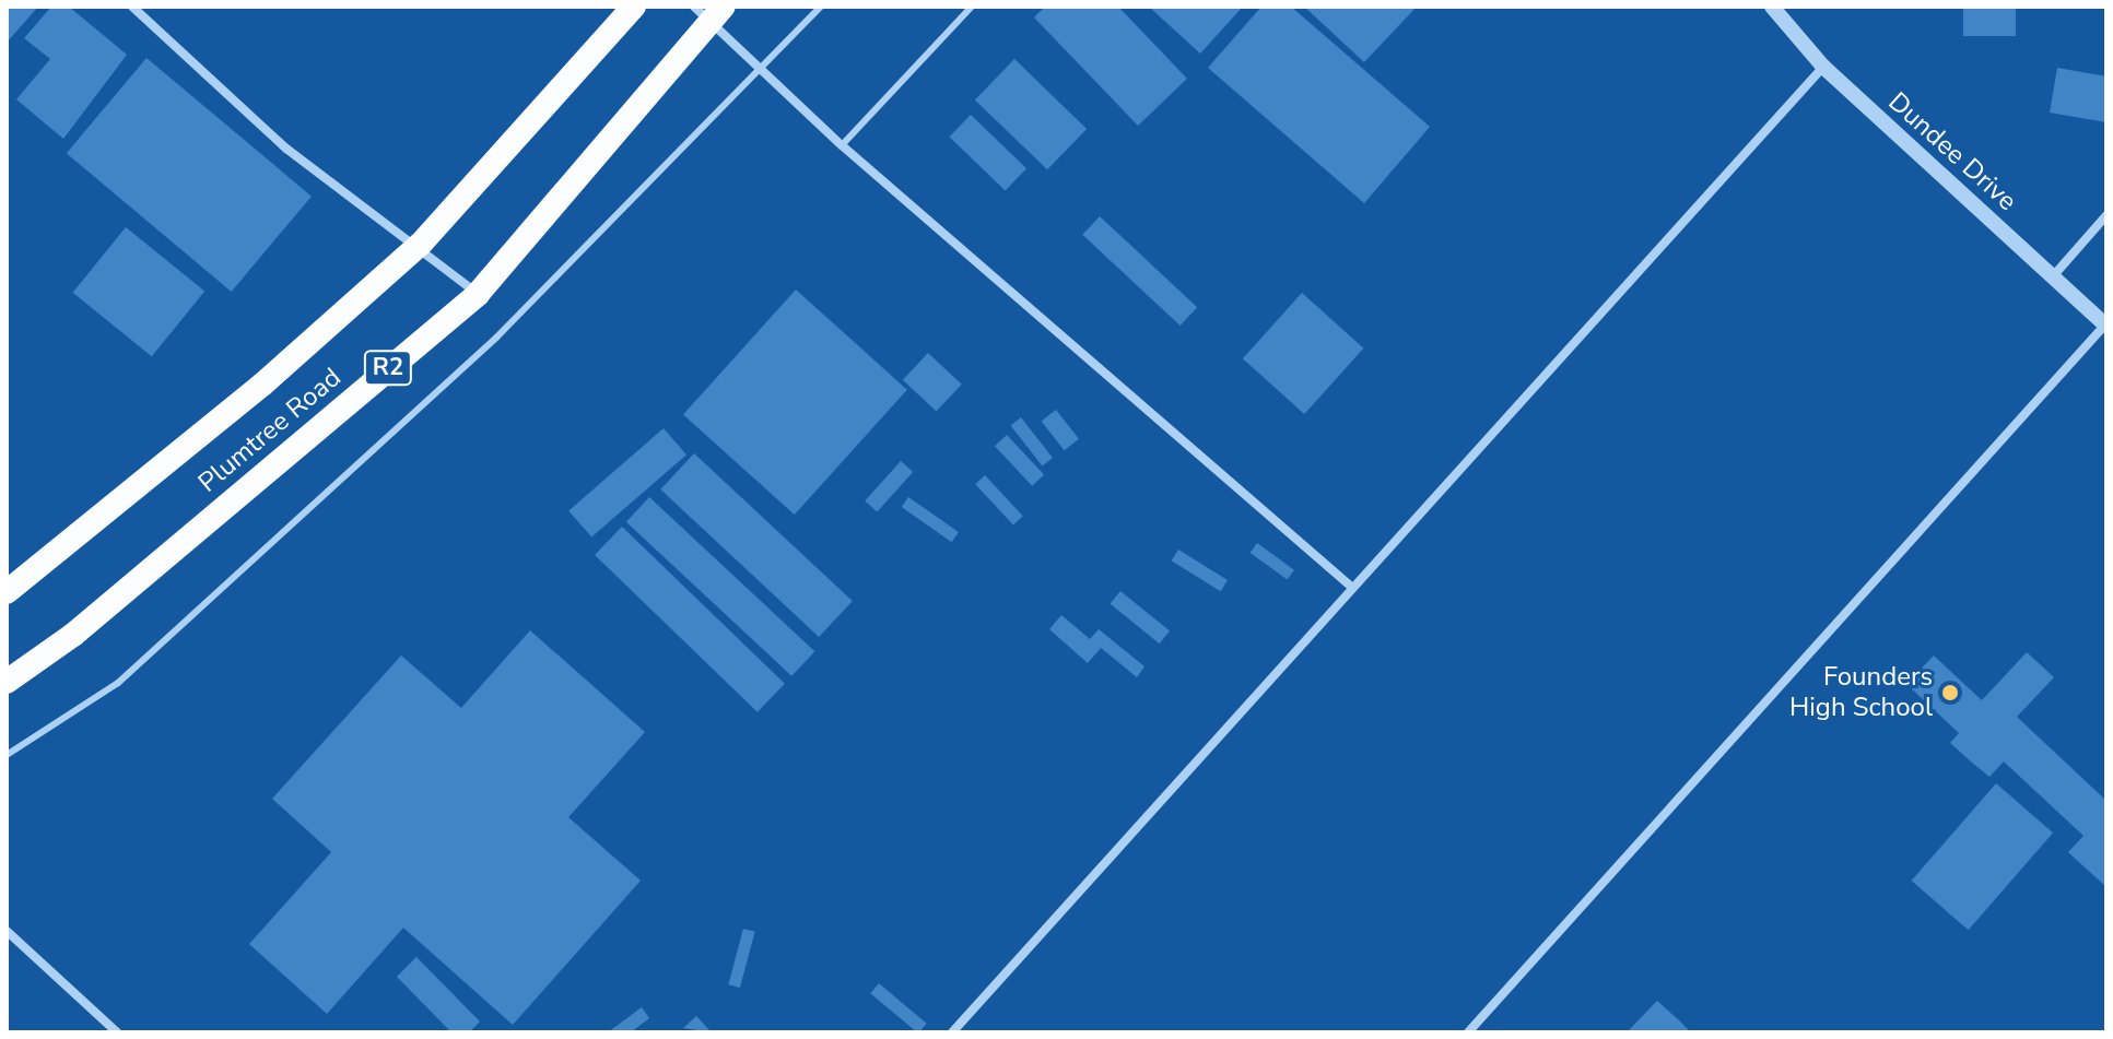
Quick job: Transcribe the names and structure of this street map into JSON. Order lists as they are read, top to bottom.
{
  "streets": {
    "highway": ["R2", "Plumtree Road"],
    "street": ["Dundee Drive"]
  },
  "places": ["Founders High School"]
}
